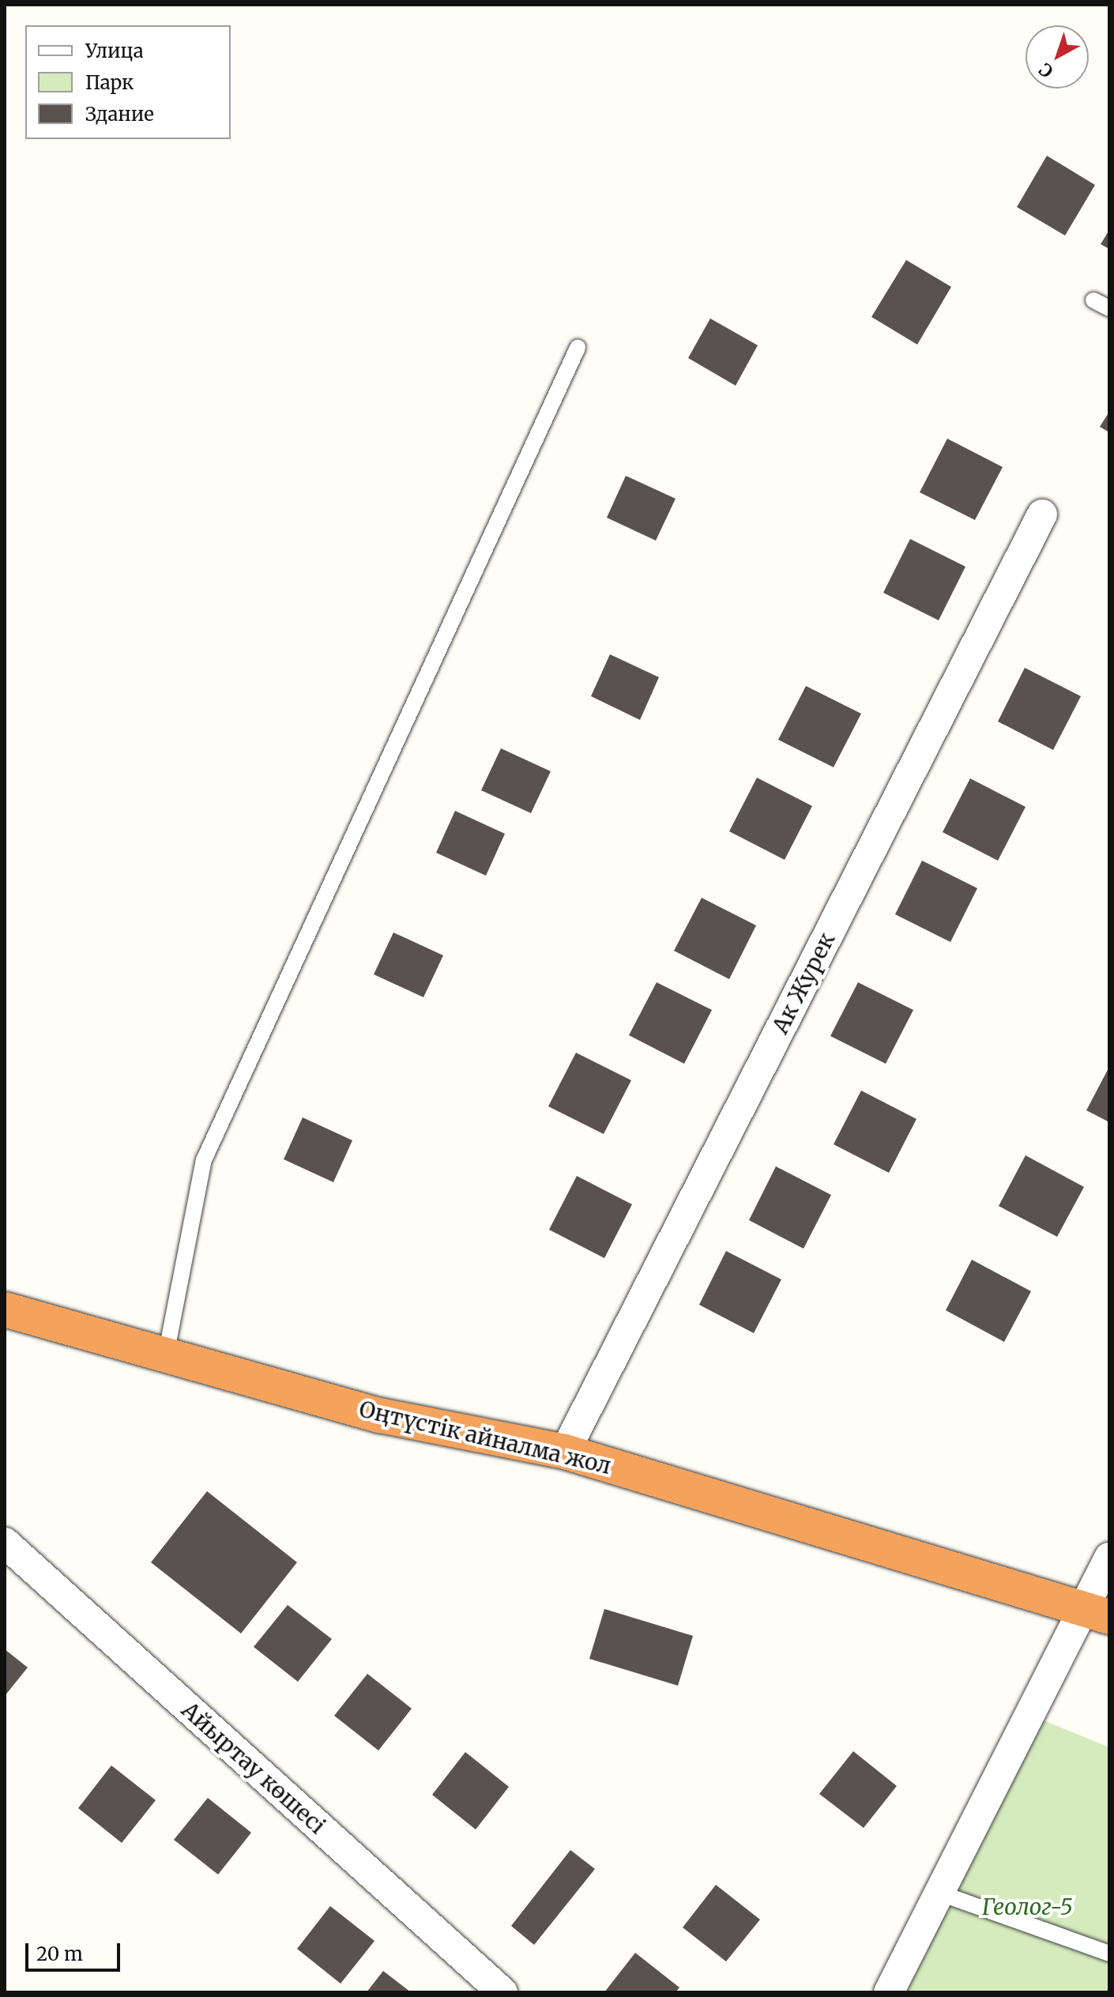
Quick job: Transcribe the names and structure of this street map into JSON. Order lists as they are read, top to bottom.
{
  "streets": {
    "highway": ["Оңтүстік айналма жол"],
    "street": ["Ак Журек", "Айыртау көшесі"]
  },
  "crossings": [
    ["Ак Журек", "Оңтүстік айналма жол"]
  ],
  "parks": ["Геолог-5"],
  "legend": ["Улица", "Парк", "Здание"],
  "scale_bar": "20 m",
  "north": "bottom left"
}
